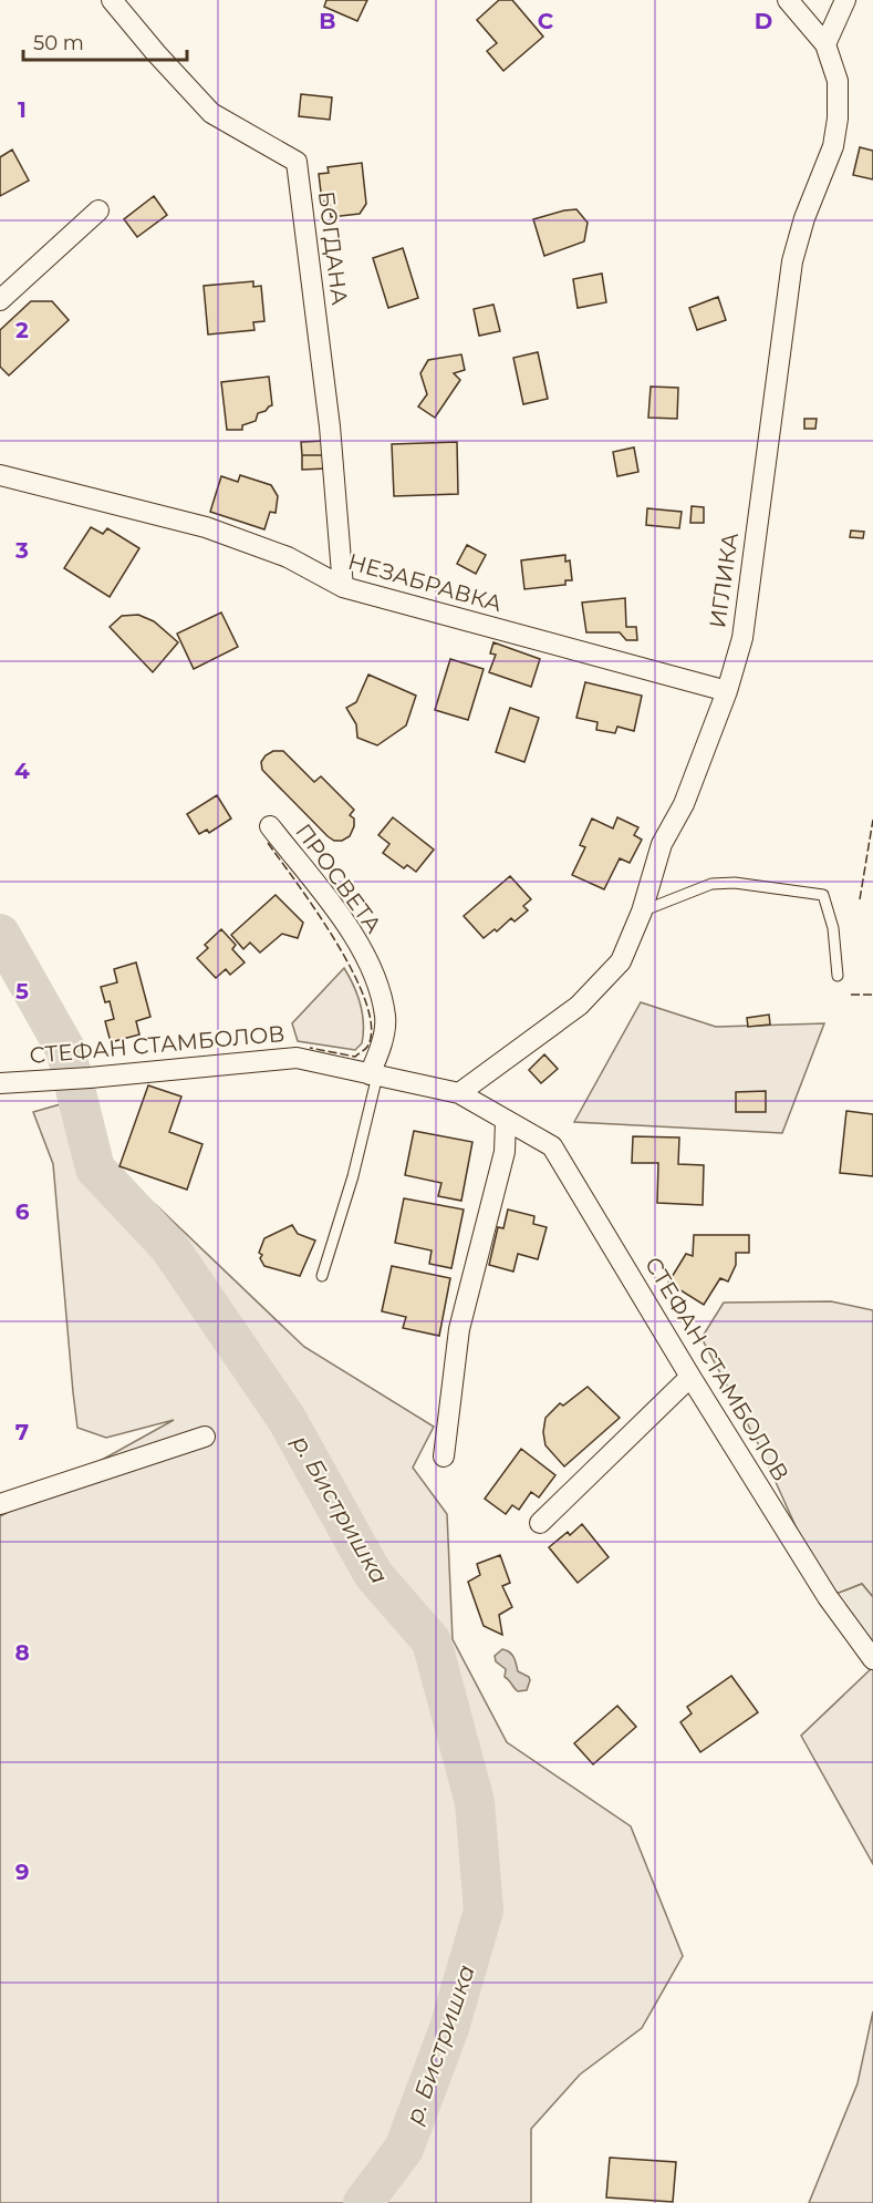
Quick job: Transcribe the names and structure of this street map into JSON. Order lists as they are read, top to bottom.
{
  "streets": {
    "street": [
      "БОГДАНА",
      "ИГЛИКА",
      "НЕЗАБРАВКА",
      "ПРОСВЕТА",
      "СТЕФАН СТАМБОЛОВ"
    ]
  },
  "crossings": [
    ["БОГДАНА", "НЕЗАБРАВКА"],
    ["ИГЛИКА", "НЕЗАБРАВКА"],
    ["ИГЛИКА", "СТЕФАН СТАМБОЛОВ"],
    ["ПРОСВЕТА", "СТЕФАН СТАМБОЛОВ"]
  ],
  "water": ["р. Бистришка"],
  "scale_bar": "50 m",
  "grid": {
    "columns": ["B", "C", "D"],
    "rows": [
      "1",
      "2",
      "3",
      "4",
      "5",
      "6",
      "7",
      "8",
      "9"
    ]
  }
}
